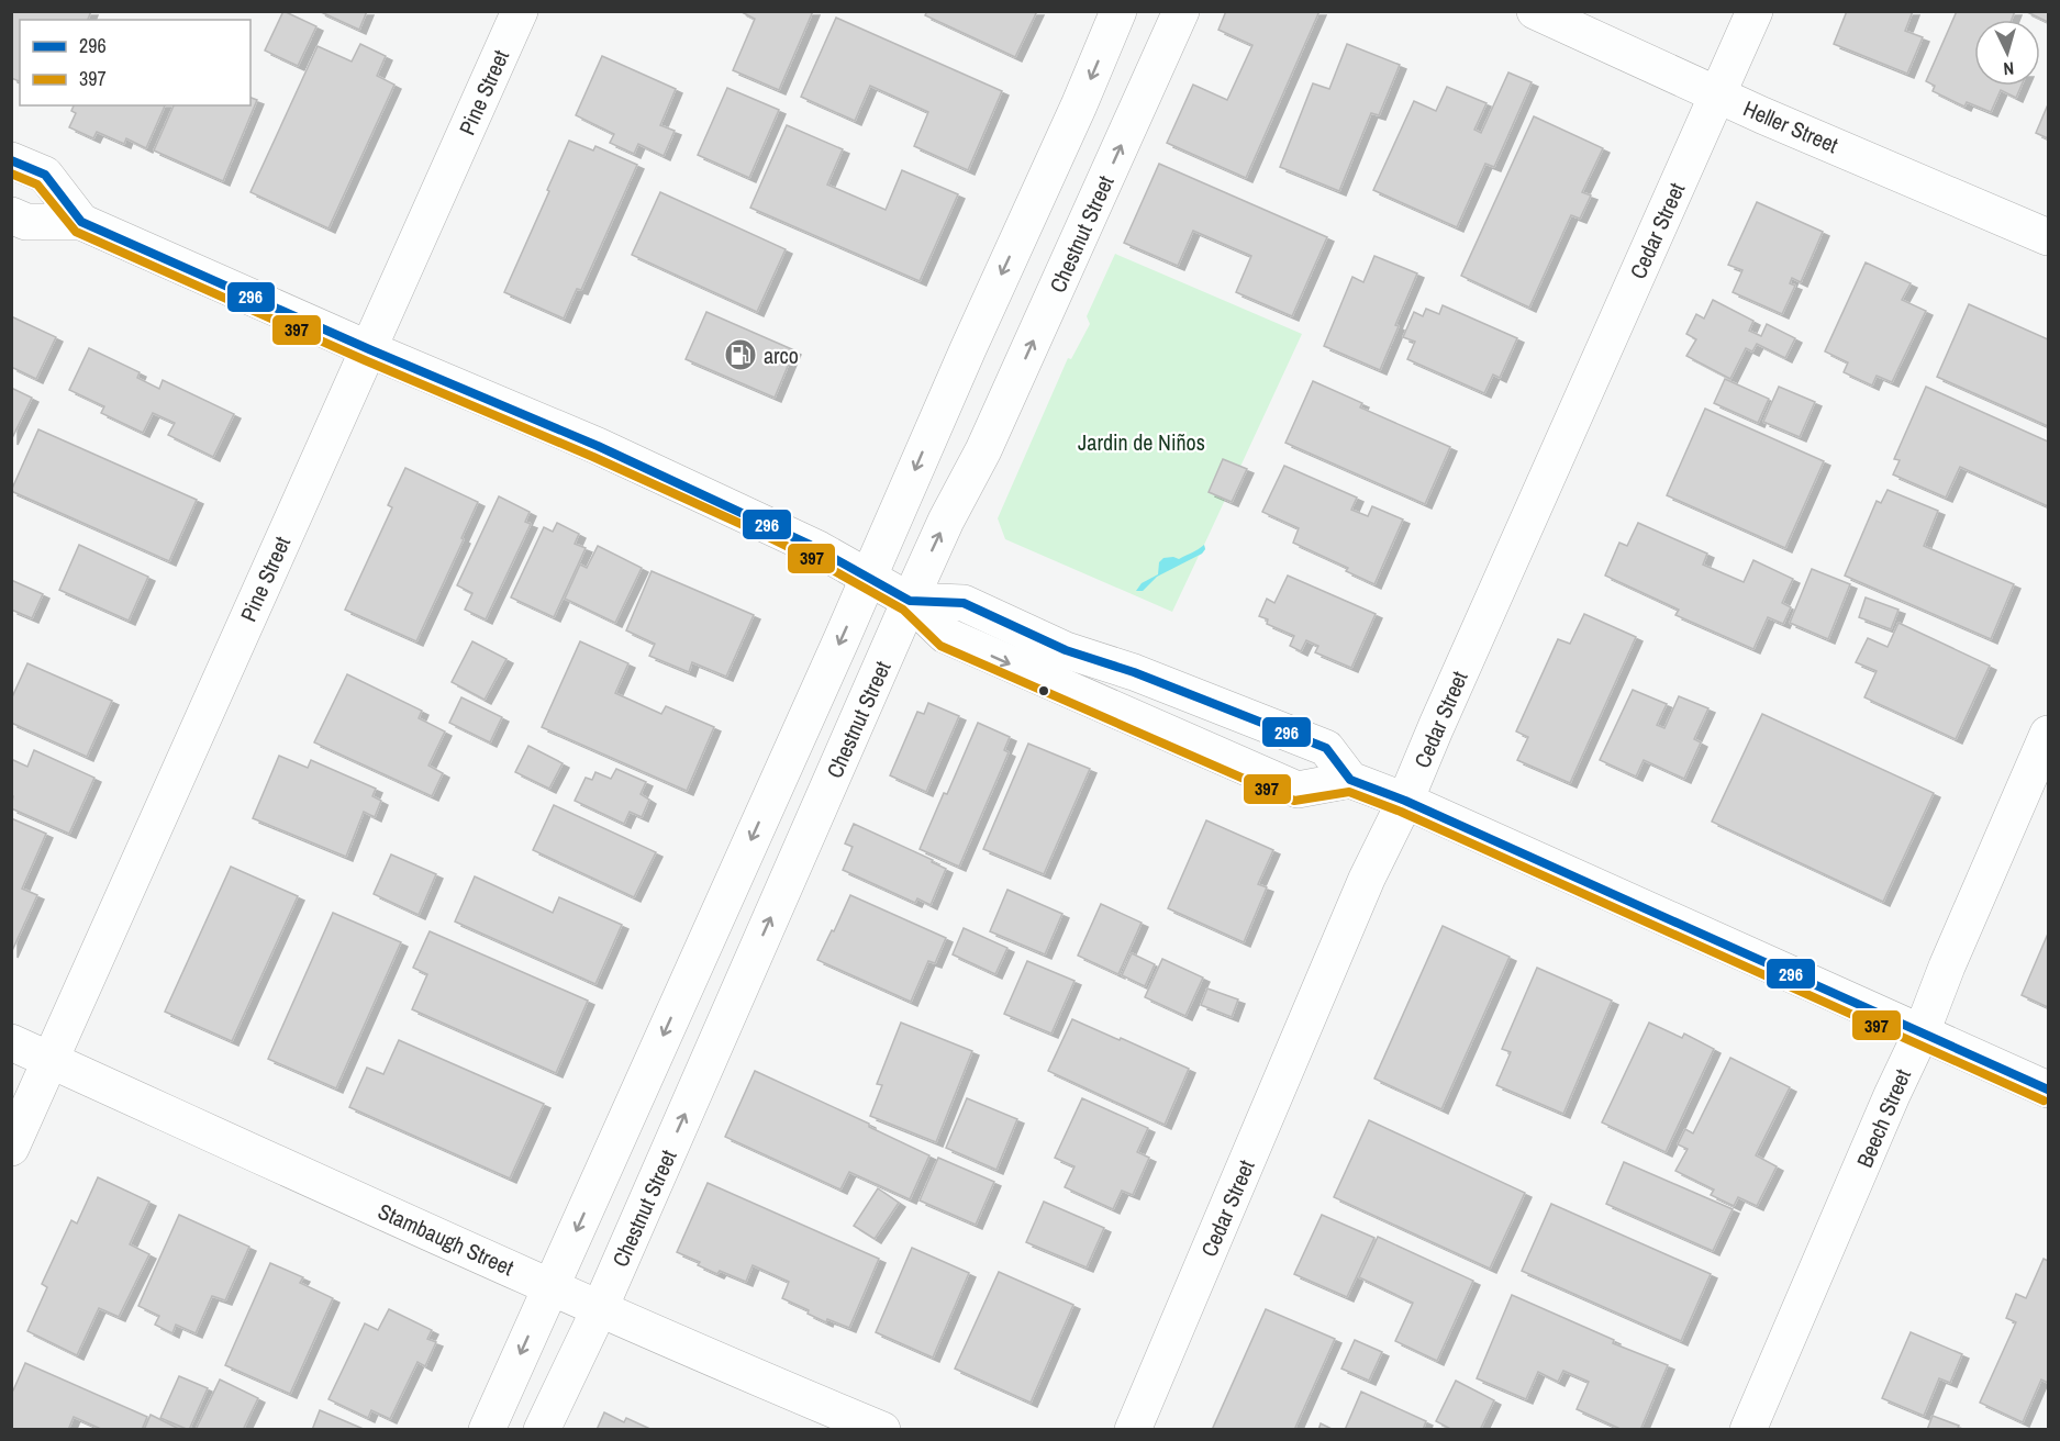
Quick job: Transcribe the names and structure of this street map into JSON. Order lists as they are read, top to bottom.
{
  "streets": {
    "street": [
      "Pine Street",
      "Heller Street",
      "Cedar Street",
      "Chestnut Street",
      "Beech Street",
      "Stambaugh Street"
    ]
  },
  "crossings": [
    ["Pine Street", "Stambaugh Street"],
    ["Heller Street", "Cedar Street"],
    ["Chestnut Street", "Stambaugh Street"]
  ],
  "parks": ["Jardin de Niños"],
  "places": {
    "fuel station": ["arco"]
  },
  "lines": ["transit line 296", "transit line 397"],
  "legend": ["296", "397"],
  "north": "bottom"
}
